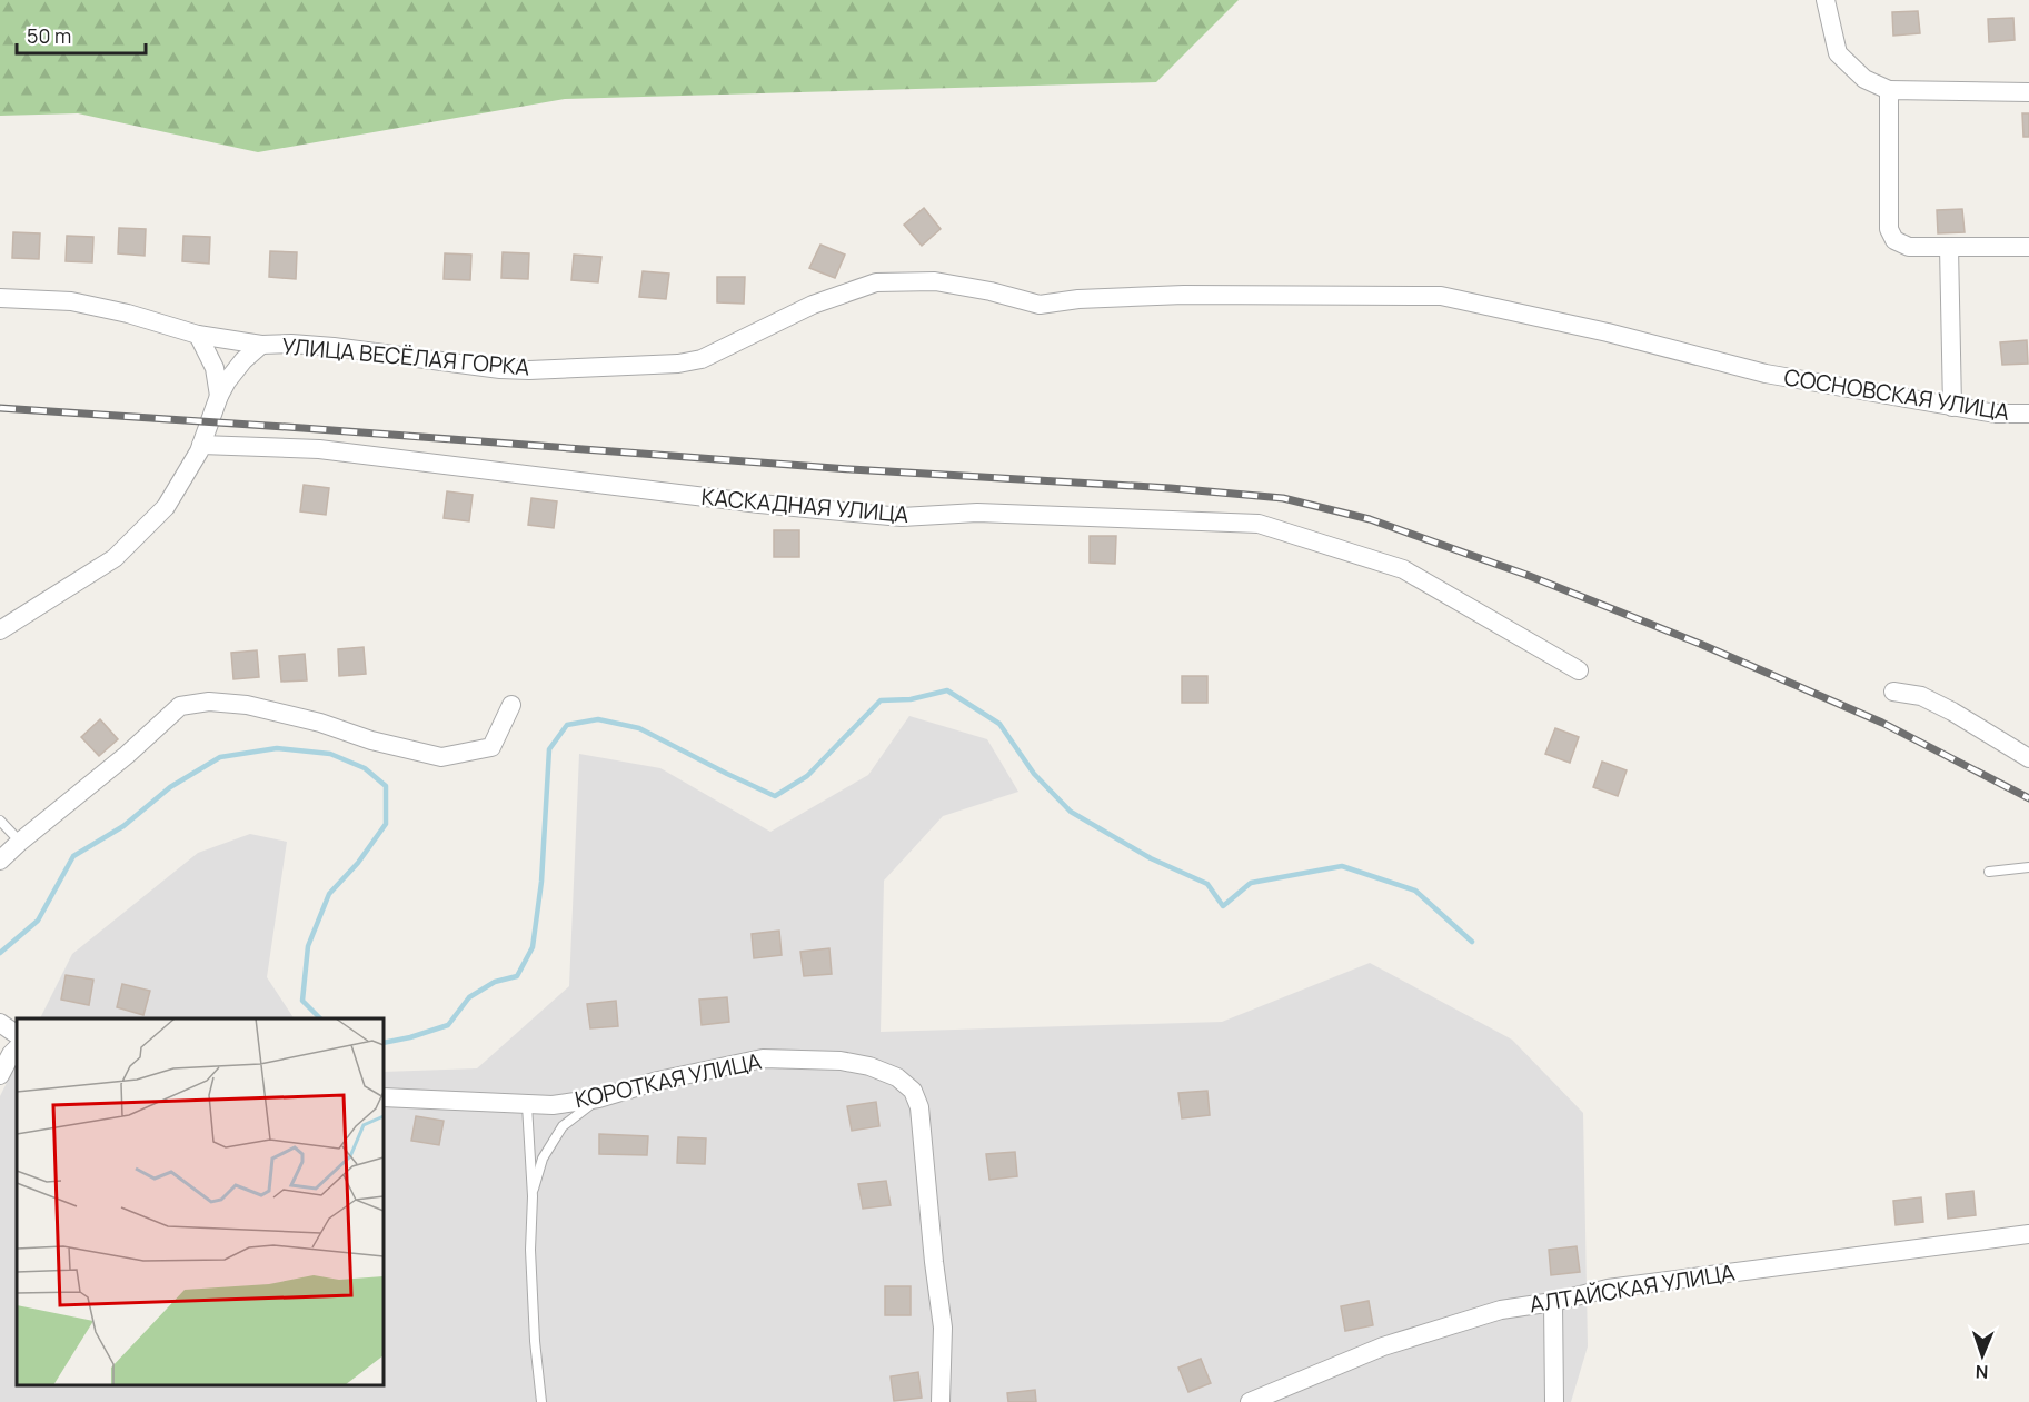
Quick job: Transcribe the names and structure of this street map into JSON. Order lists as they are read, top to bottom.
{
  "streets": {
    "street": [
      "УЛИЦА ВЕСЁЛАЯ ГОРКА",
      "СОСНОВСКАЯ УЛИЦА",
      "КАСКАДНАЯ УЛИЦА",
      "КОРОТКАЯ УЛИЦА",
      "АЛТАЙСКАЯ УЛИЦА"
    ]
  },
  "crossings": [
    ["УЛИЦА ВЕСЁЛАЯ ГОРКА", "СОСНОВСКАЯ УЛИЦА"]
  ],
  "scale_bar": "50 m",
  "north": "bottom"
}
